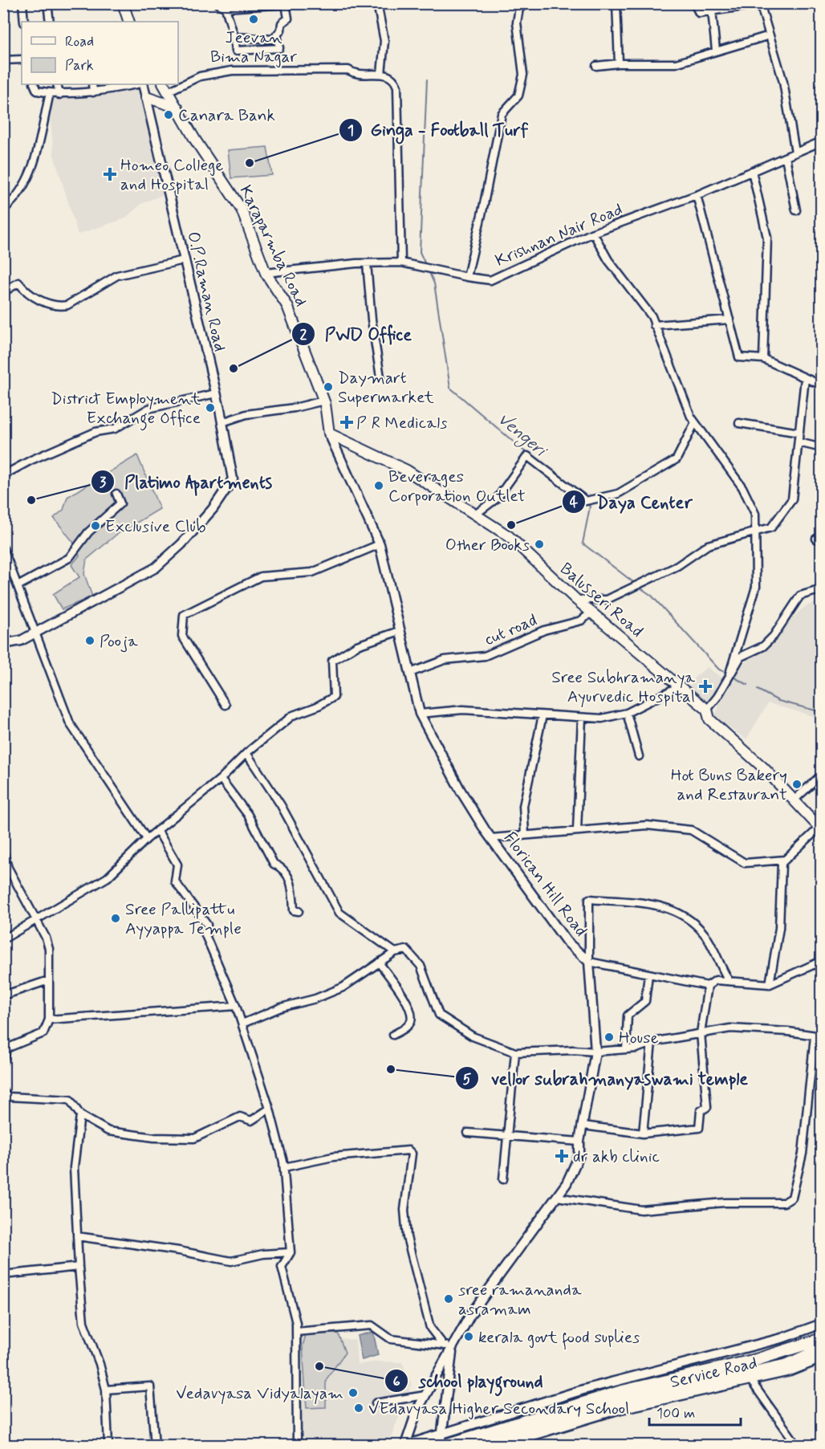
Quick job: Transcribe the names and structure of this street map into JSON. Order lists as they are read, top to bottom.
{
  "streets": {
    "main road": ["Karaparmba Road", "Balusseri Road"],
    "street": [
      "Krishnan Nair Road",
      "O.P.Raman Road",
      "cut road",
      "Florican Hill Road",
      "Service Road"
    ]
  },
  "crossings": [
    ["Krishnan Nair Road", "Karaparmba Road"],
    ["Karaparmba Road", "Balusseri Road"],
    ["Karaparmba Road", "Florican Hill Road"],
    ["Balusseri Road", "cut road"],
    ["Balusseri Road", "Florican Hill Road"],
    ["cut road", "Florican Hill Road"]
  ],
  "water": ["Vengeri"],
  "places": {
    "other": [
      "Jeevan Bima Nagar",
      "Canara Bank",
      "Ginga - Football Turf",
      "PWD Office",
      "Daymart Supermarket",
      "District Employment Exchange Office",
      "Beverages Corporation Outlet",
      "Platimo Apartments",
      "Daya Center",
      "Exclusive Club",
      "Other Books",
      "Pooja",
      "Hot Buns Bakery and Restaurant",
      "Sree Pallipattu Ayyappa Temple",
      "House",
      "vellor subrahmanyaswami temple",
      "sree ramananda asramam",
      "kerala govt food suplies",
      "school playground",
      "Vedavyasa Vidyalayam",
      "VEdavyasa Higher Secondary School"
    ],
    "health": [
      "Homeo College and Hospital",
      "P R Medicals",
      "Sree Subhramanya Ayurvedic Hospital",
      "dr akb clinic"
    ]
  },
  "legend": ["Road", "Park"],
  "scale_bar": "100 m"
}
